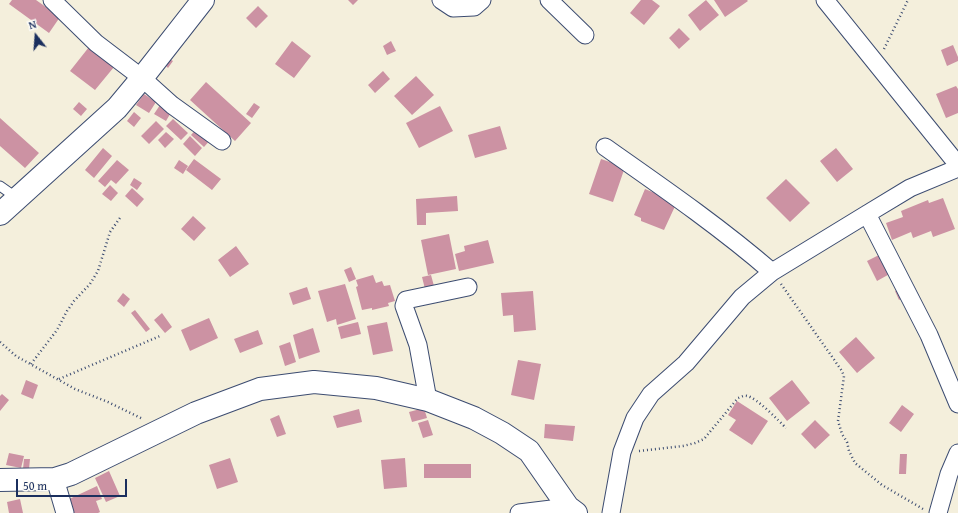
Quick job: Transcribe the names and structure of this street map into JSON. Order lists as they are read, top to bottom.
{
  "scale_bar": "50 m",
  "north": "top"
}
